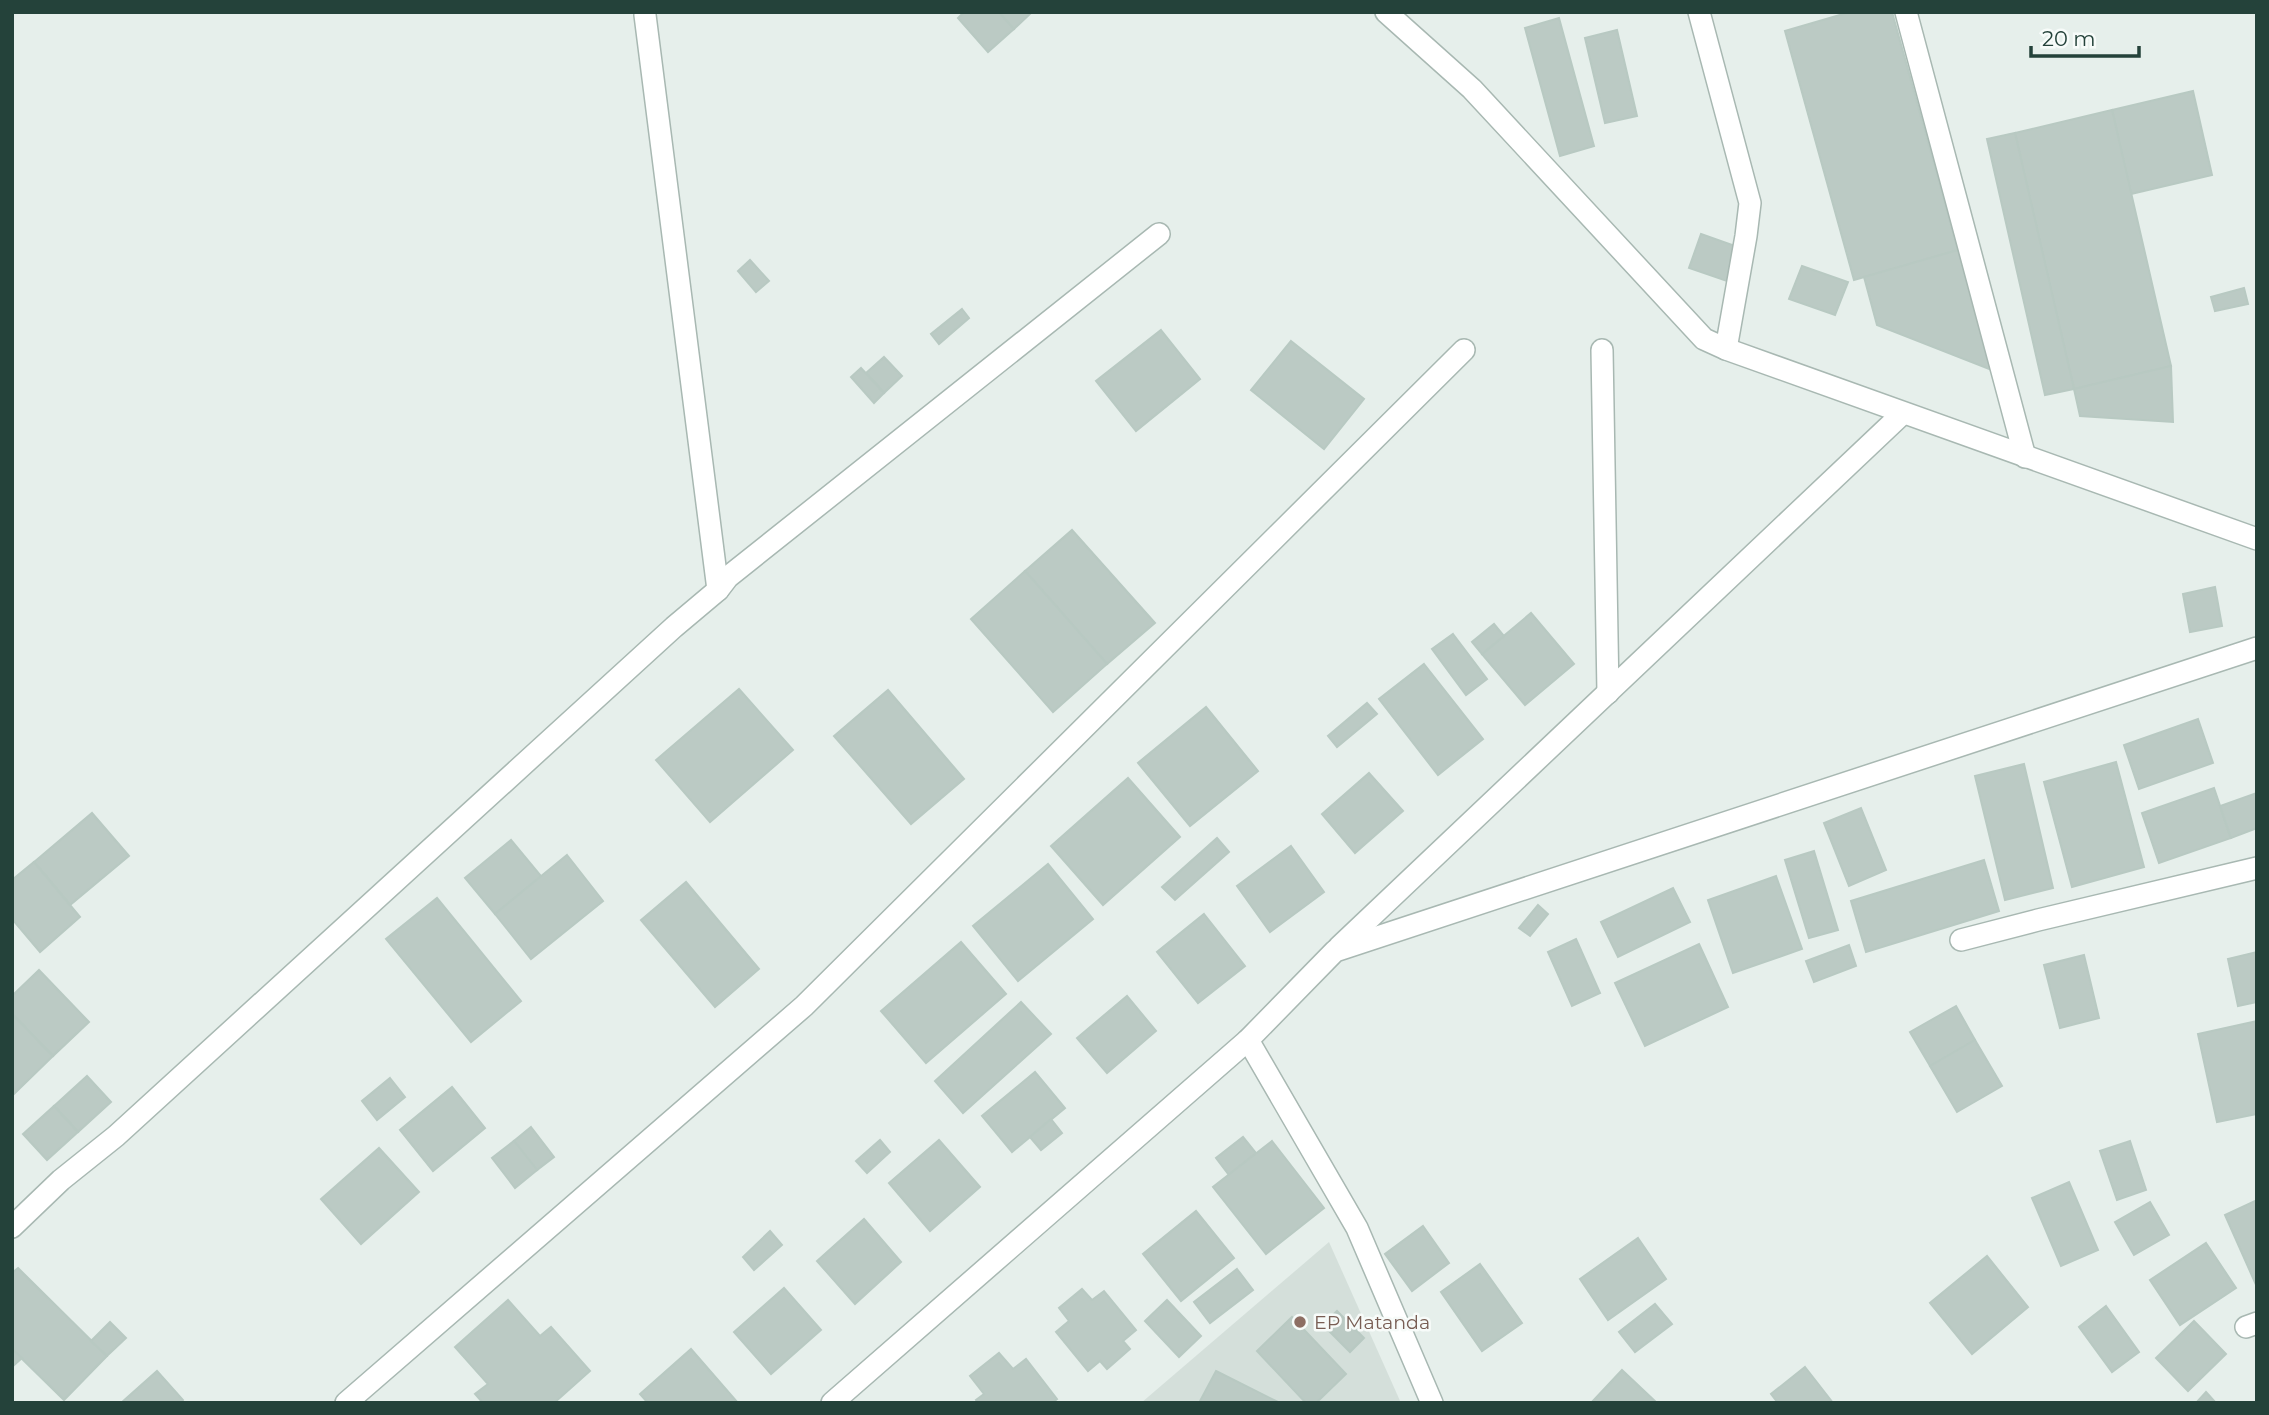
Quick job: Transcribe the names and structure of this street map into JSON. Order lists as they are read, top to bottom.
{
  "places": ["EP Matanda"],
  "scale_bar": "20 m"
}
